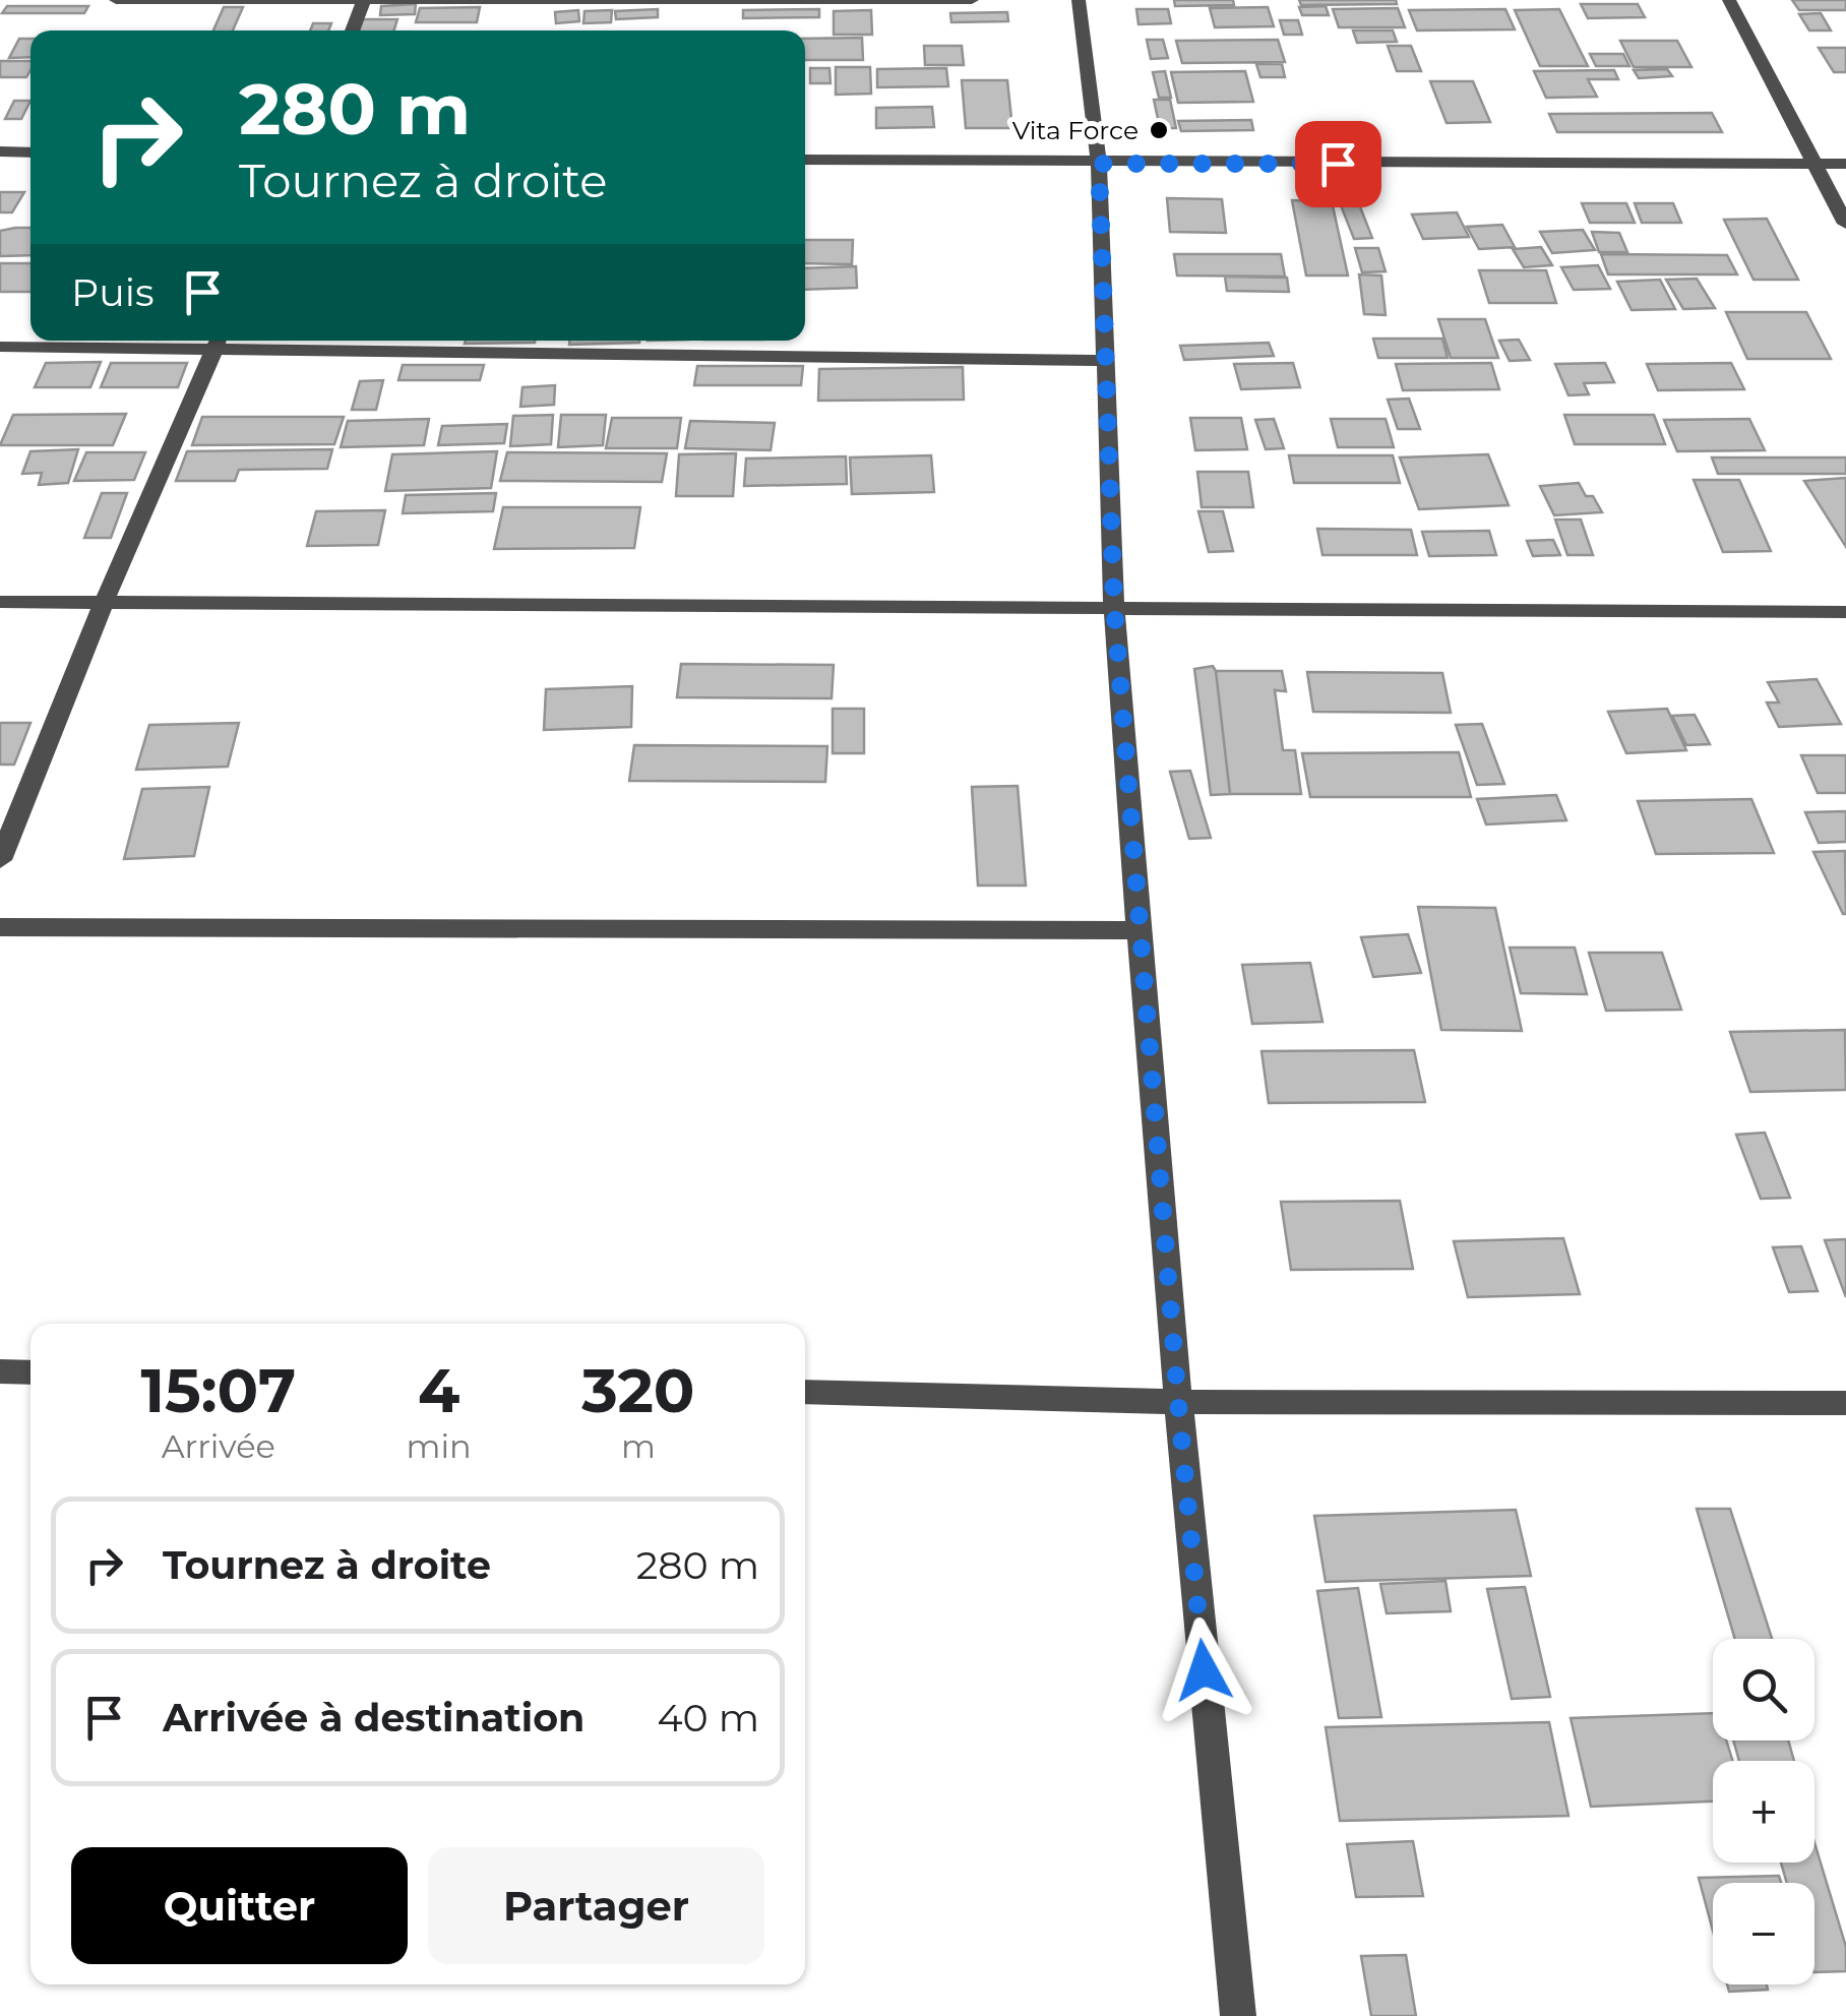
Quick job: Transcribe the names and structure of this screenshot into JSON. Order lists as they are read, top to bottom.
{
  "places": ["Vita Force"],
  "page": {
    "turn": ["280 m", "Tournez à droite"],
    "then": "Puis",
    "eta": [
      "15:07",
      "Arrivée",
      "4",
      "min",
      "320",
      "m"
    ],
    "list": [
      {
        "name": "Tournez à droite",
        "value": "280 m"
      },
      {
        "name": "Arrivée à destination",
        "value": "40 m"
      }
    ],
    "map_buttons": ["+", "−"],
    "buttons": ["Quitter", "Partager"]
  }
}
